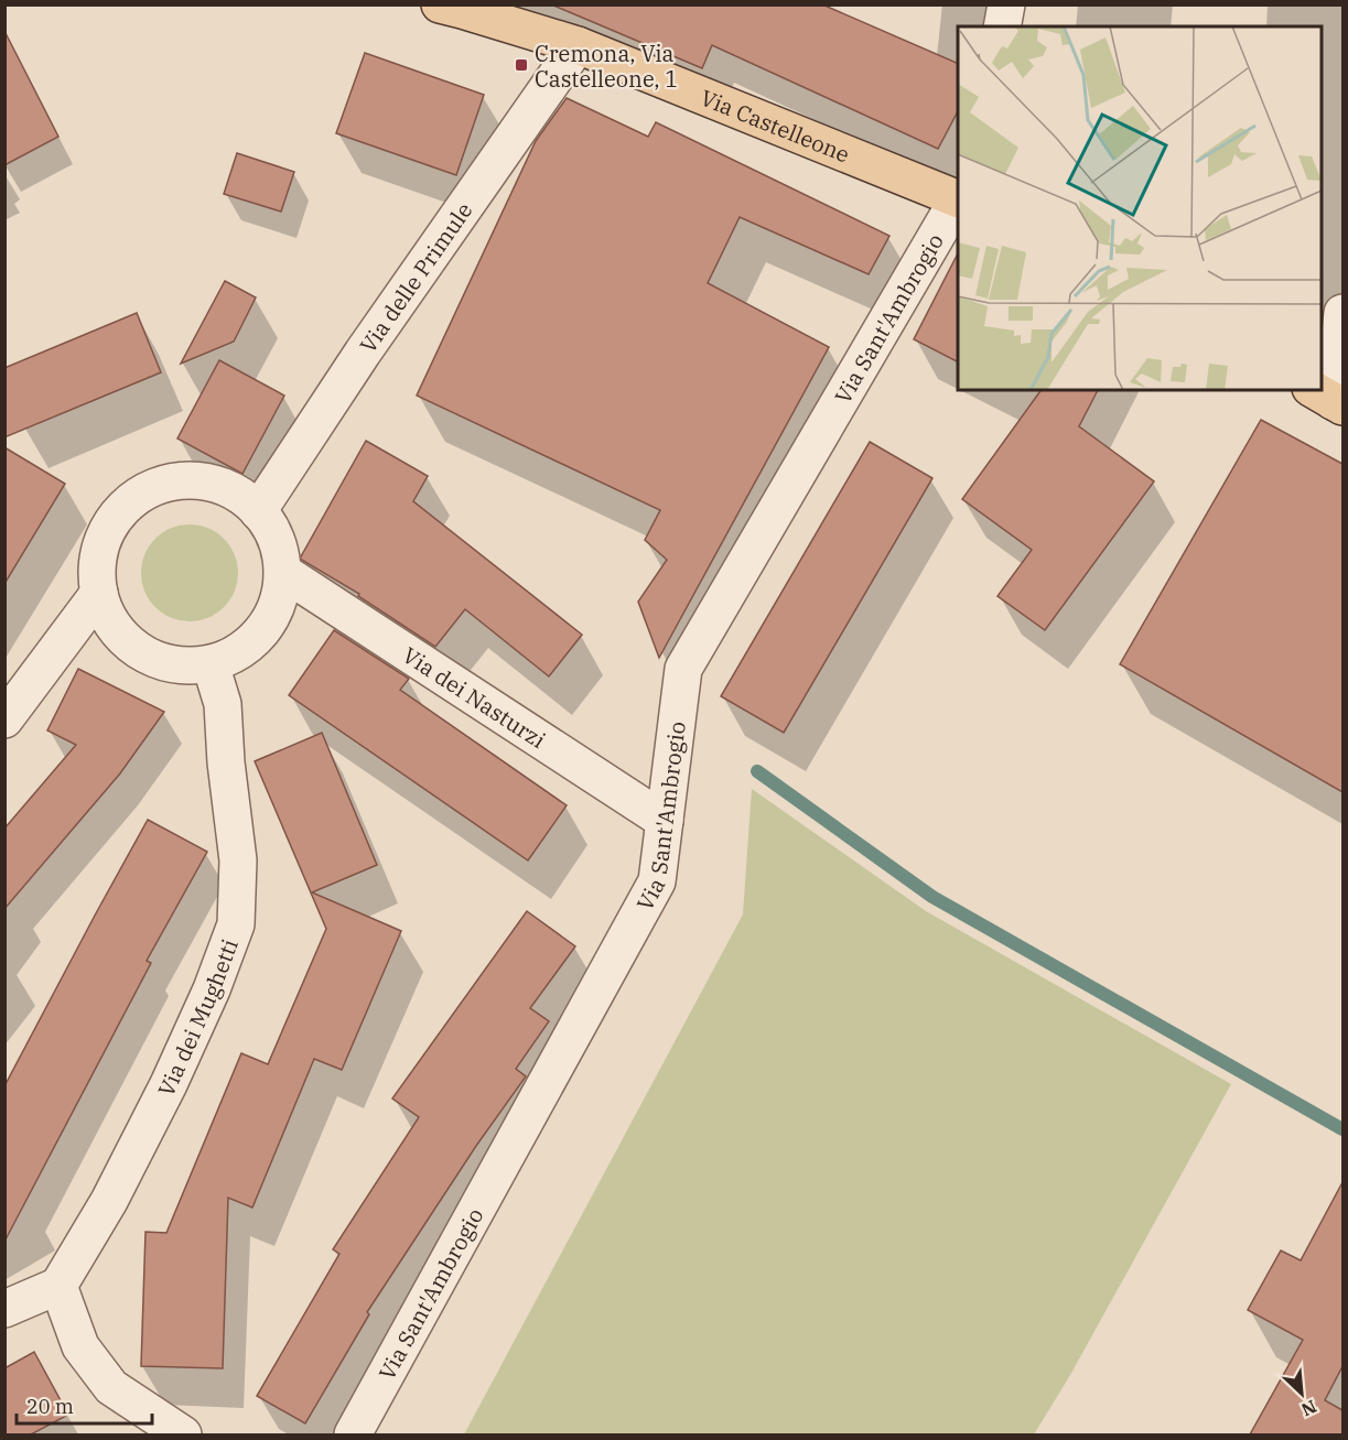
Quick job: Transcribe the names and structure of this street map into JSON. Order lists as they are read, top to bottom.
{
  "streets": {
    "main road": ["Via Castelleone"],
    "street": [
      "Via delle Primule",
      "Via Sant'Ambrogio",
      "Via dei Nasturzi",
      "Via dei Mughetti"
    ]
  },
  "crossings": [
    ["Via Castelleone", "Via delle Primule"],
    ["Via delle Primule", "Via dei Nasturzi"],
    ["Via delle Primule", "Via dei Mughetti"],
    ["Via Sant'Ambrogio", "Via dei Nasturzi"],
    ["Via dei Nasturzi", "Via dei Mughetti"]
  ],
  "places": {
    "transit": ["Cremona, Via Castelleone, 1"]
  },
  "scale_bar": "20 m",
  "north": "bottom right"
}
